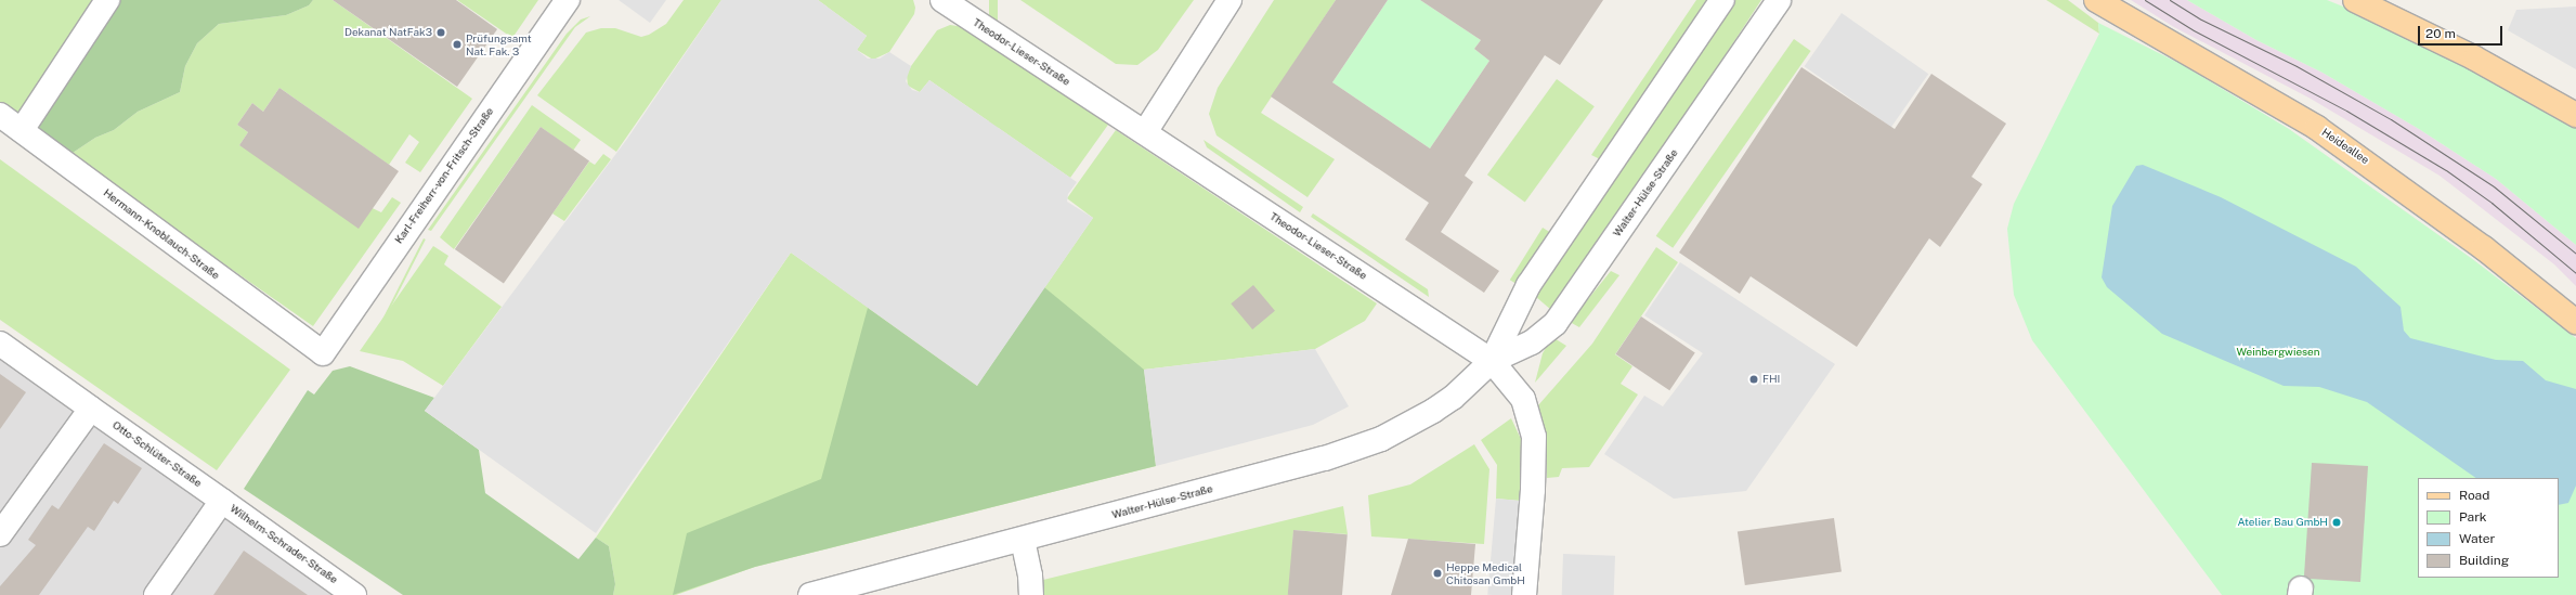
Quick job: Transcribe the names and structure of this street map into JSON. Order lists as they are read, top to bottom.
{
  "streets": {
    "main road": ["Heideallee"],
    "street": [
      "Theodor-Lieser-Straße",
      "Karl-Freiherr-von-Fritsch-Straße",
      "Walter-Hülse-Straße",
      "Hermann-Knoblauch-Straße",
      "Otto-Schlüter-Straße",
      "Wilhelm-Schrader-Straße"
    ]
  },
  "crossings": [
    ["Theodor-Lieser-Straße", "Walter-Hülse-Straße"],
    ["Karl-Freiherr-von-Fritsch-Straße", "Hermann-Knoblauch-Straße"],
    ["Otto-Schlüter-Straße", "Wilhelm-Schrader-Straße"]
  ],
  "parks": ["Weinbergwiesen"],
  "places": [
    "Dekanat NatFak3",
    "Prüfungsamt Nat. Fak. 3",
    "FHI",
    "Atelier Bau GmbH",
    "Heppe Medical Chitosan GmbH"
  ],
  "legend": [
    "Road",
    "Park",
    "Water",
    "Building"
  ],
  "scale_bar": "20 m"
}
